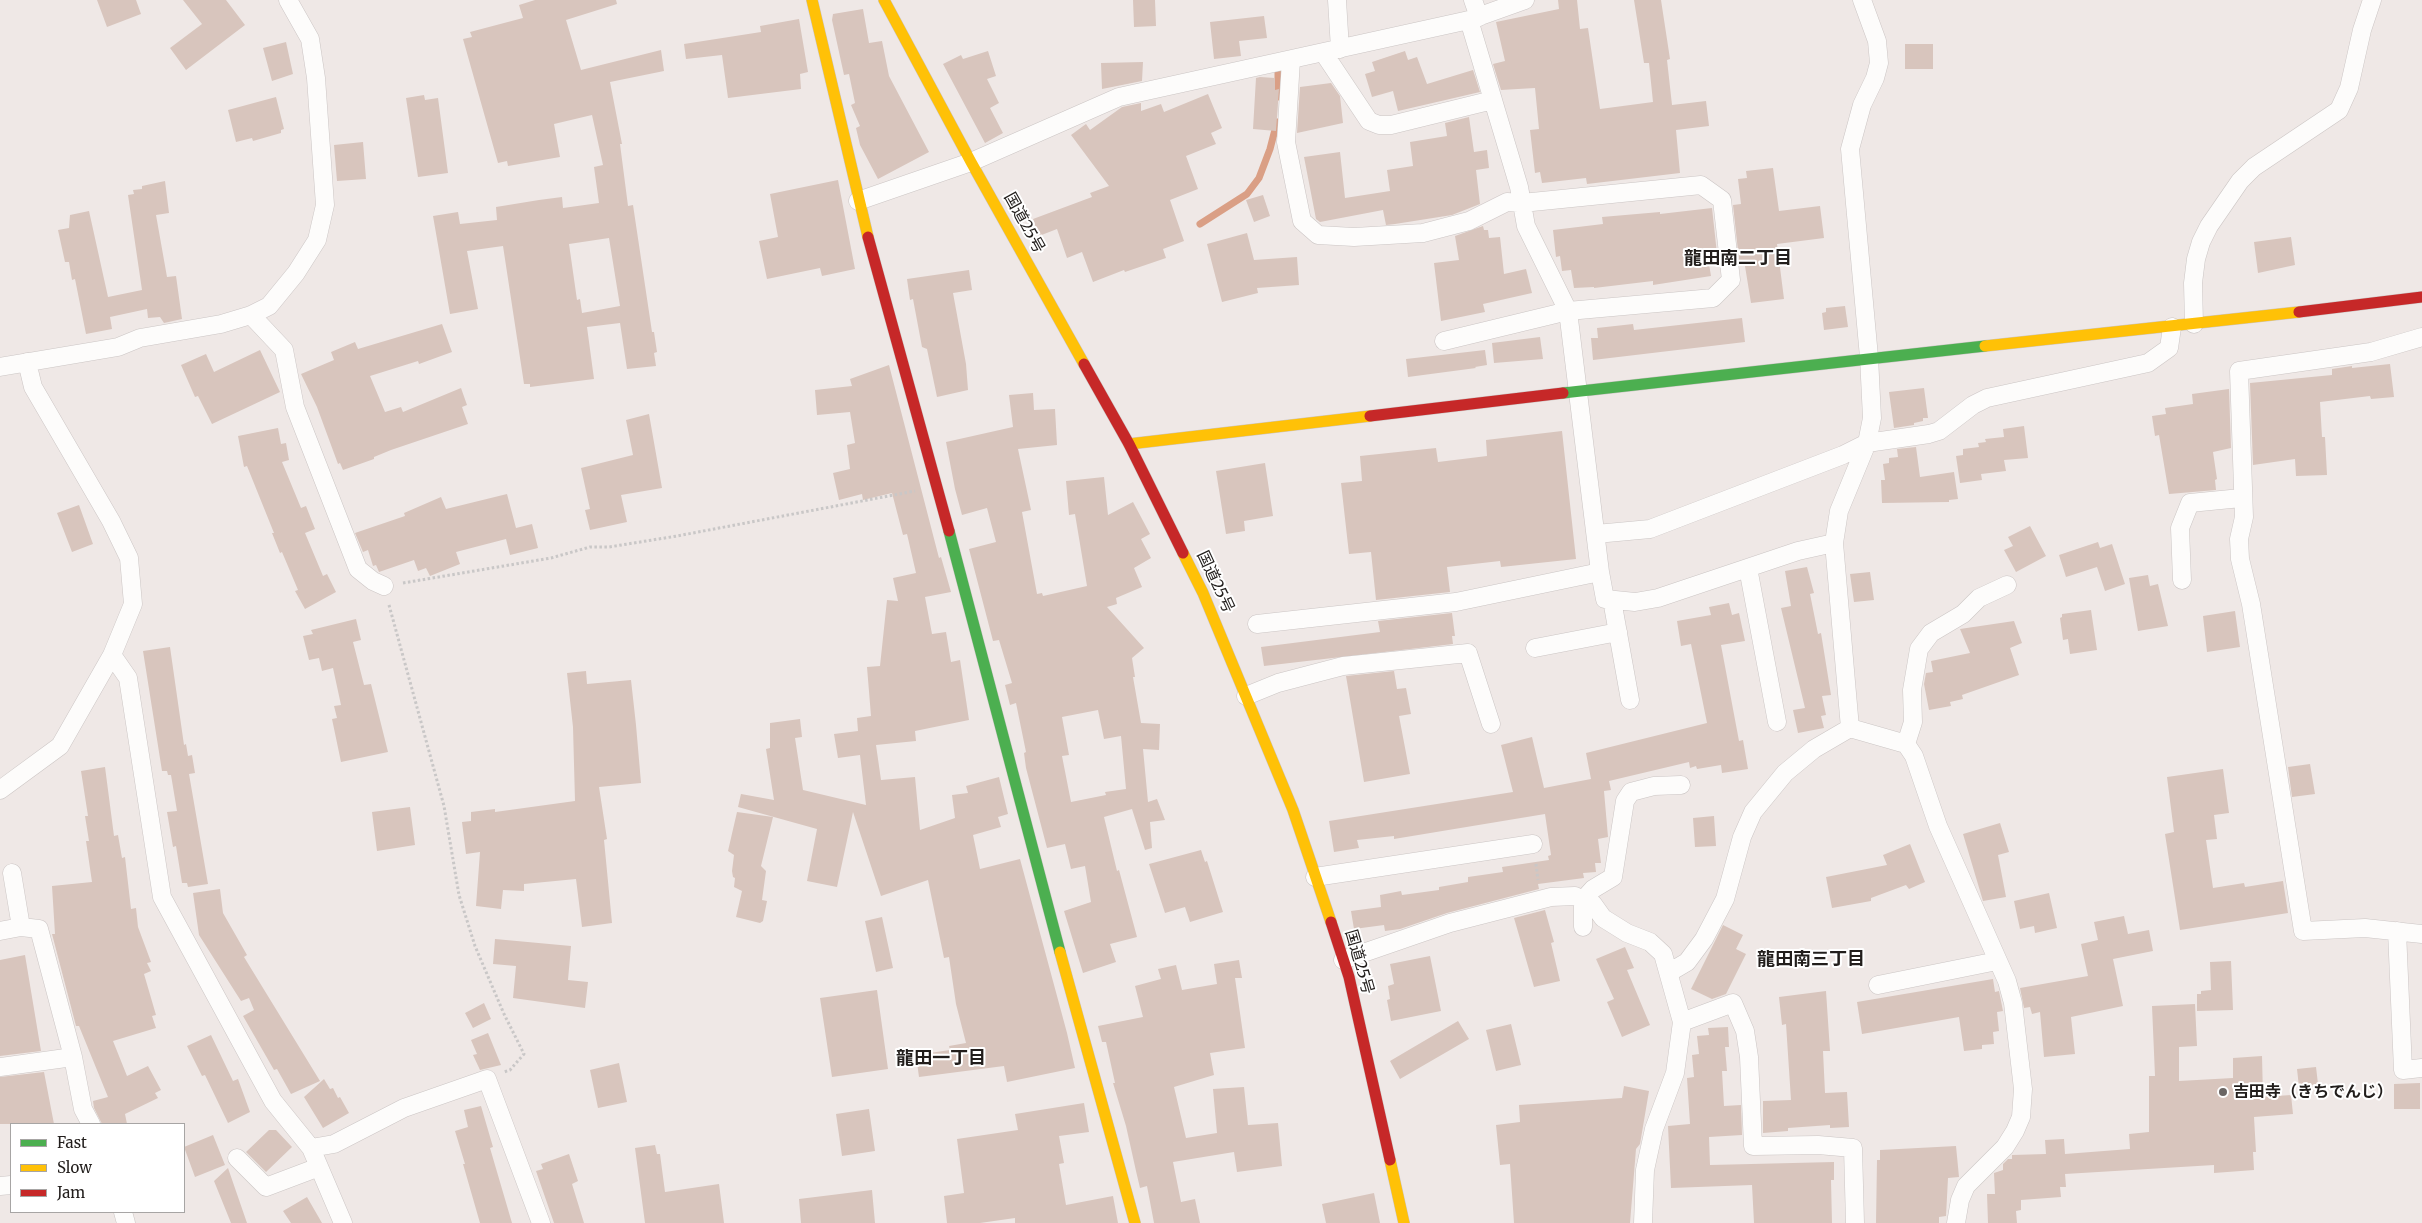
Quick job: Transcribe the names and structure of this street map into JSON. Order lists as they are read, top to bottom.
{
  "streets": {
    "main road": ["国道25号"]
  },
  "districts": ["龍田南二丁目", "龍田南三丁目", "龍田一丁目"],
  "places": ["吉田寺（きちでんじ）"],
  "legend": ["Fast", "Slow", "Jam"]
}
